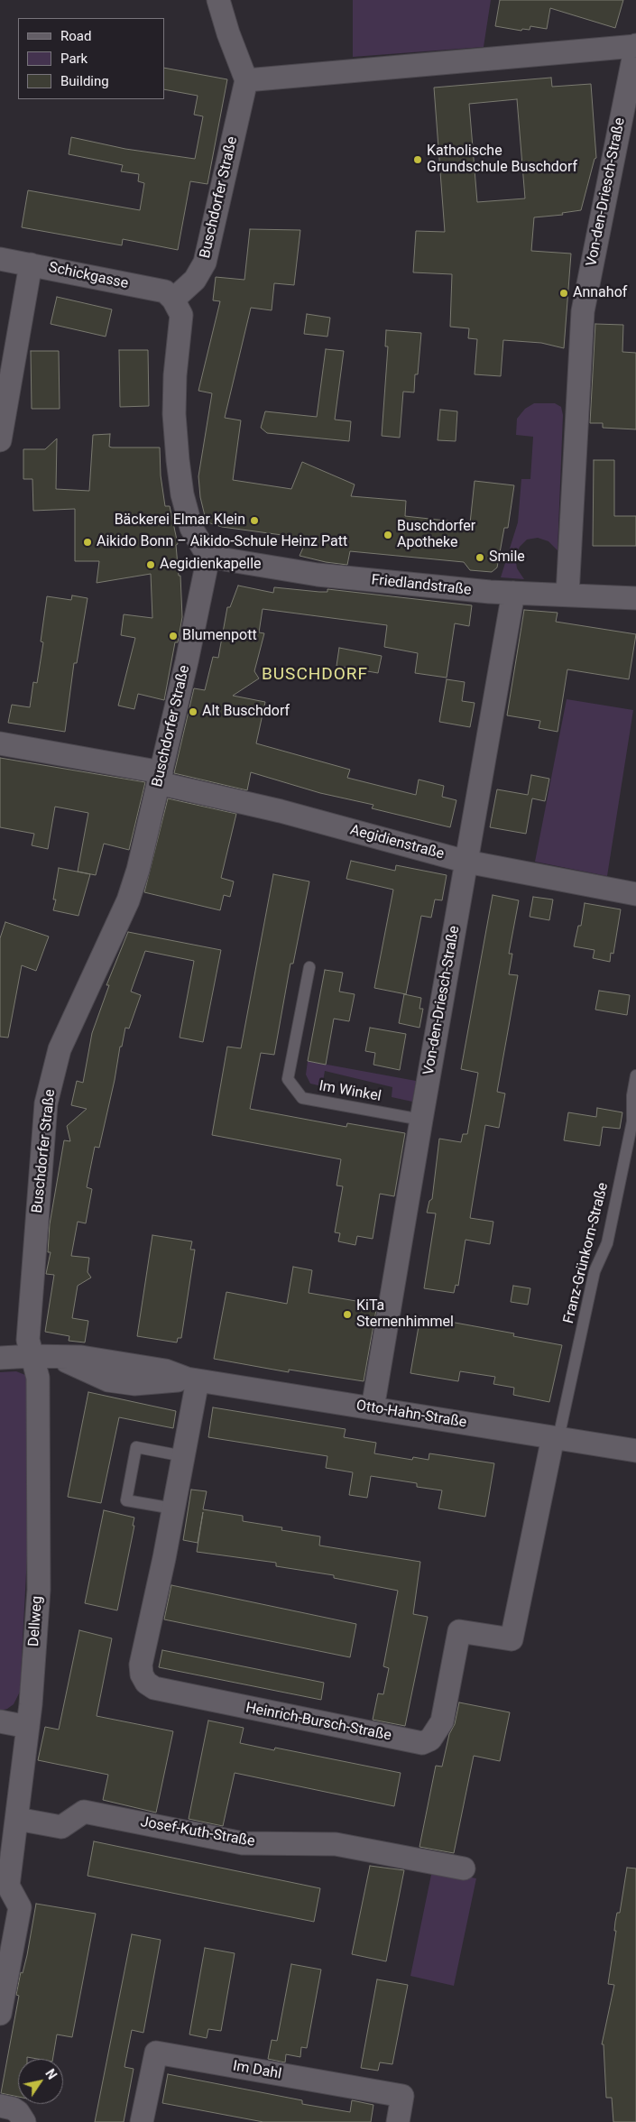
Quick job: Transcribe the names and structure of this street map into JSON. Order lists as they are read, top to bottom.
{
  "streets": {
    "street": [
      "Von-den-Driesch-Straße",
      "Buschdorfer Straße",
      "Schickgasse",
      "Friedlandstraße",
      "Aegidienstraße",
      "Otto-Hahn-Straße",
      "Dellweg",
      "Heinrich-Bursch-Straße",
      "Josef-Kuth-Straße",
      "Im Dahl"
    ],
    "lane": ["Im Winkel", "Franz-Grünkorn-Straße"]
  },
  "crossings": [
    ["Von-den-Driesch-Straße", "Buschdorfer Straße"],
    ["Von-den-Driesch-Straße", "Friedlandstraße"],
    ["Von-den-Driesch-Straße", "Aegidienstraße"],
    ["Von-den-Driesch-Straße", "Im Winkel"],
    ["Von-den-Driesch-Straße", "Otto-Hahn-Straße"],
    ["Buschdorfer Straße", "Schickgasse"],
    ["Buschdorfer Straße", "Friedlandstraße"],
    ["Buschdorfer Straße", "Aegidienstraße"],
    ["Buschdorfer Straße", "Otto-Hahn-Straße"],
    ["Buschdorfer Straße", "Dellweg"],
    ["Franz-Grünkorn-Straße", "Otto-Hahn-Straße"],
    ["Franz-Grünkorn-Straße", "Heinrich-Bursch-Straße"],
    ["Otto-Hahn-Straße", "Dellweg"],
    ["Otto-Hahn-Straße", "Heinrich-Bursch-Straße"],
    ["Dellweg", "Josef-Kuth-Straße"]
  ],
  "districts": ["BUSCHDORF"],
  "places": [
    "Katholische Grundschule Buschdorf",
    "Annahof",
    "Bäckerei Elmar Klein",
    "Buschdorfer Apotheke",
    "Aikido Bonn – Aikido-Schule Heinz Patt",
    "Smile",
    "Aegidienkapelle",
    "Blumenpott",
    "Alt Buschdorf",
    "KiTa Sternenhimmel"
  ],
  "legend": ["Road", "Park", "Building"],
  "north": "top right"
}
